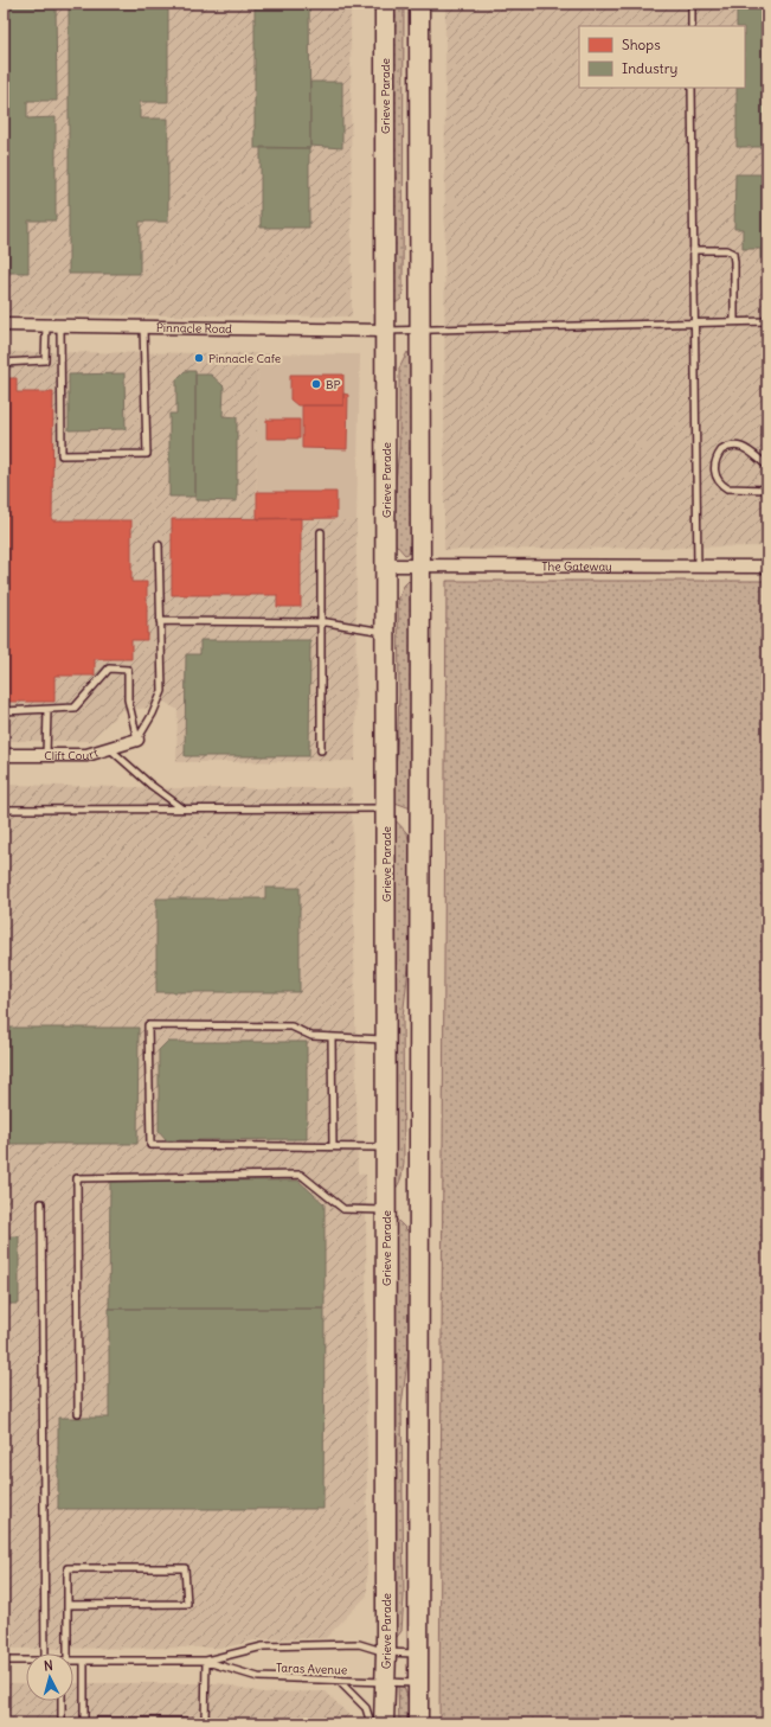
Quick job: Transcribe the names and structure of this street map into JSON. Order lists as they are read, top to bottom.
{
  "streets": {
    "main road": ["Grieve Parade"],
    "street": ["Pinnacle Road", "The Gateway", "Clift Court"],
    "lane": ["Taras Avenue"]
  },
  "crossings": [
    ["Grieve Parade", "Pinnacle Road"],
    ["Grieve Parade", "The Gateway"],
    ["Grieve Parade", "Taras Avenue"]
  ],
  "places": ["Pinnacle Cafe", "BP"],
  "legend": ["Shops", "Industry"],
  "north": "top"
}
